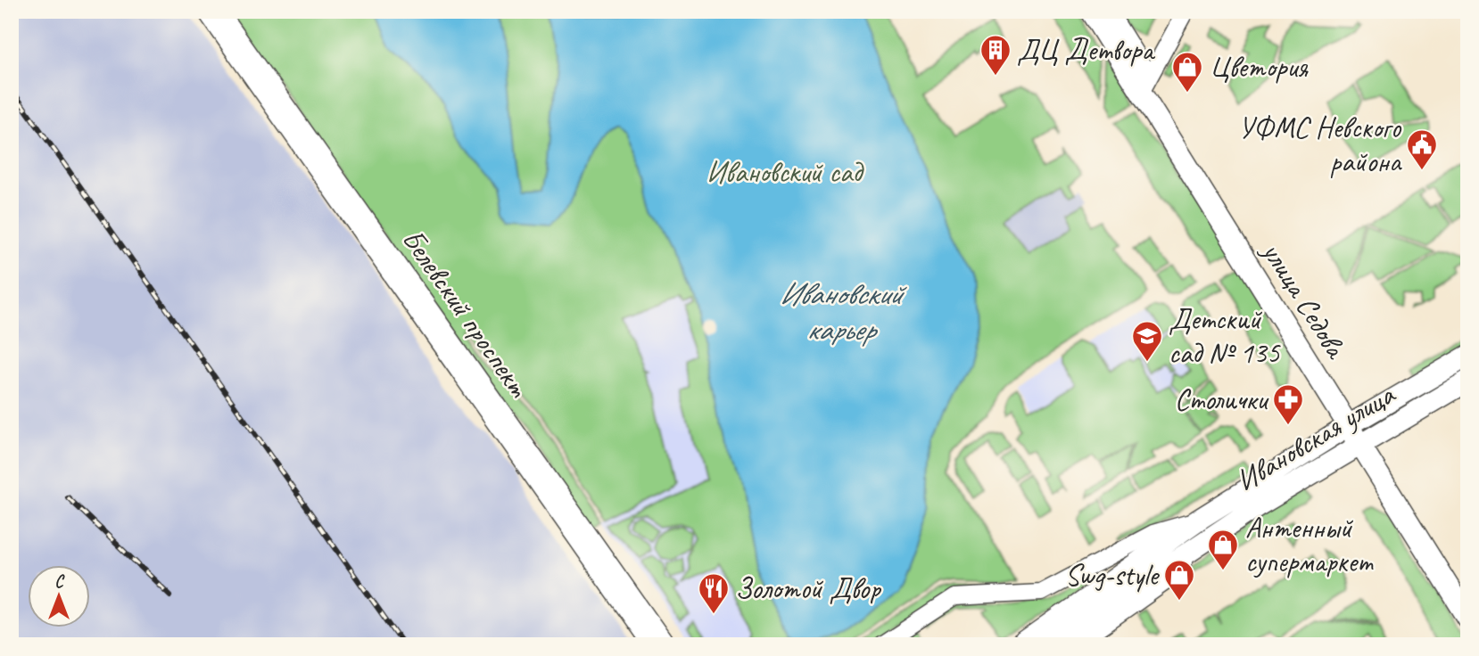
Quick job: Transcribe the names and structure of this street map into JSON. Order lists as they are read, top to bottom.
{
  "streets": {
    "main road": ["улица Седова", "Ивановская улица"],
    "street": ["Белевский проспект"]
  },
  "crossings": [
    ["улица Седова", "Ивановская улица"]
  ],
  "water": ["Ивановский карьер"],
  "parks": ["Ивановский сад"],
  "places": {
    "building": ["ДЦ Детвора"],
    "shop": ["Цветория", "Антенный супермаркет", "Swg-style"],
    "public building": ["УФМС Невского района"],
    "school or university": ["Детский сад № 135"],
    "pharmacy": ["Столички"],
    "restaurant": ["Золотой Двор"]
  },
  "north": "top"
}
